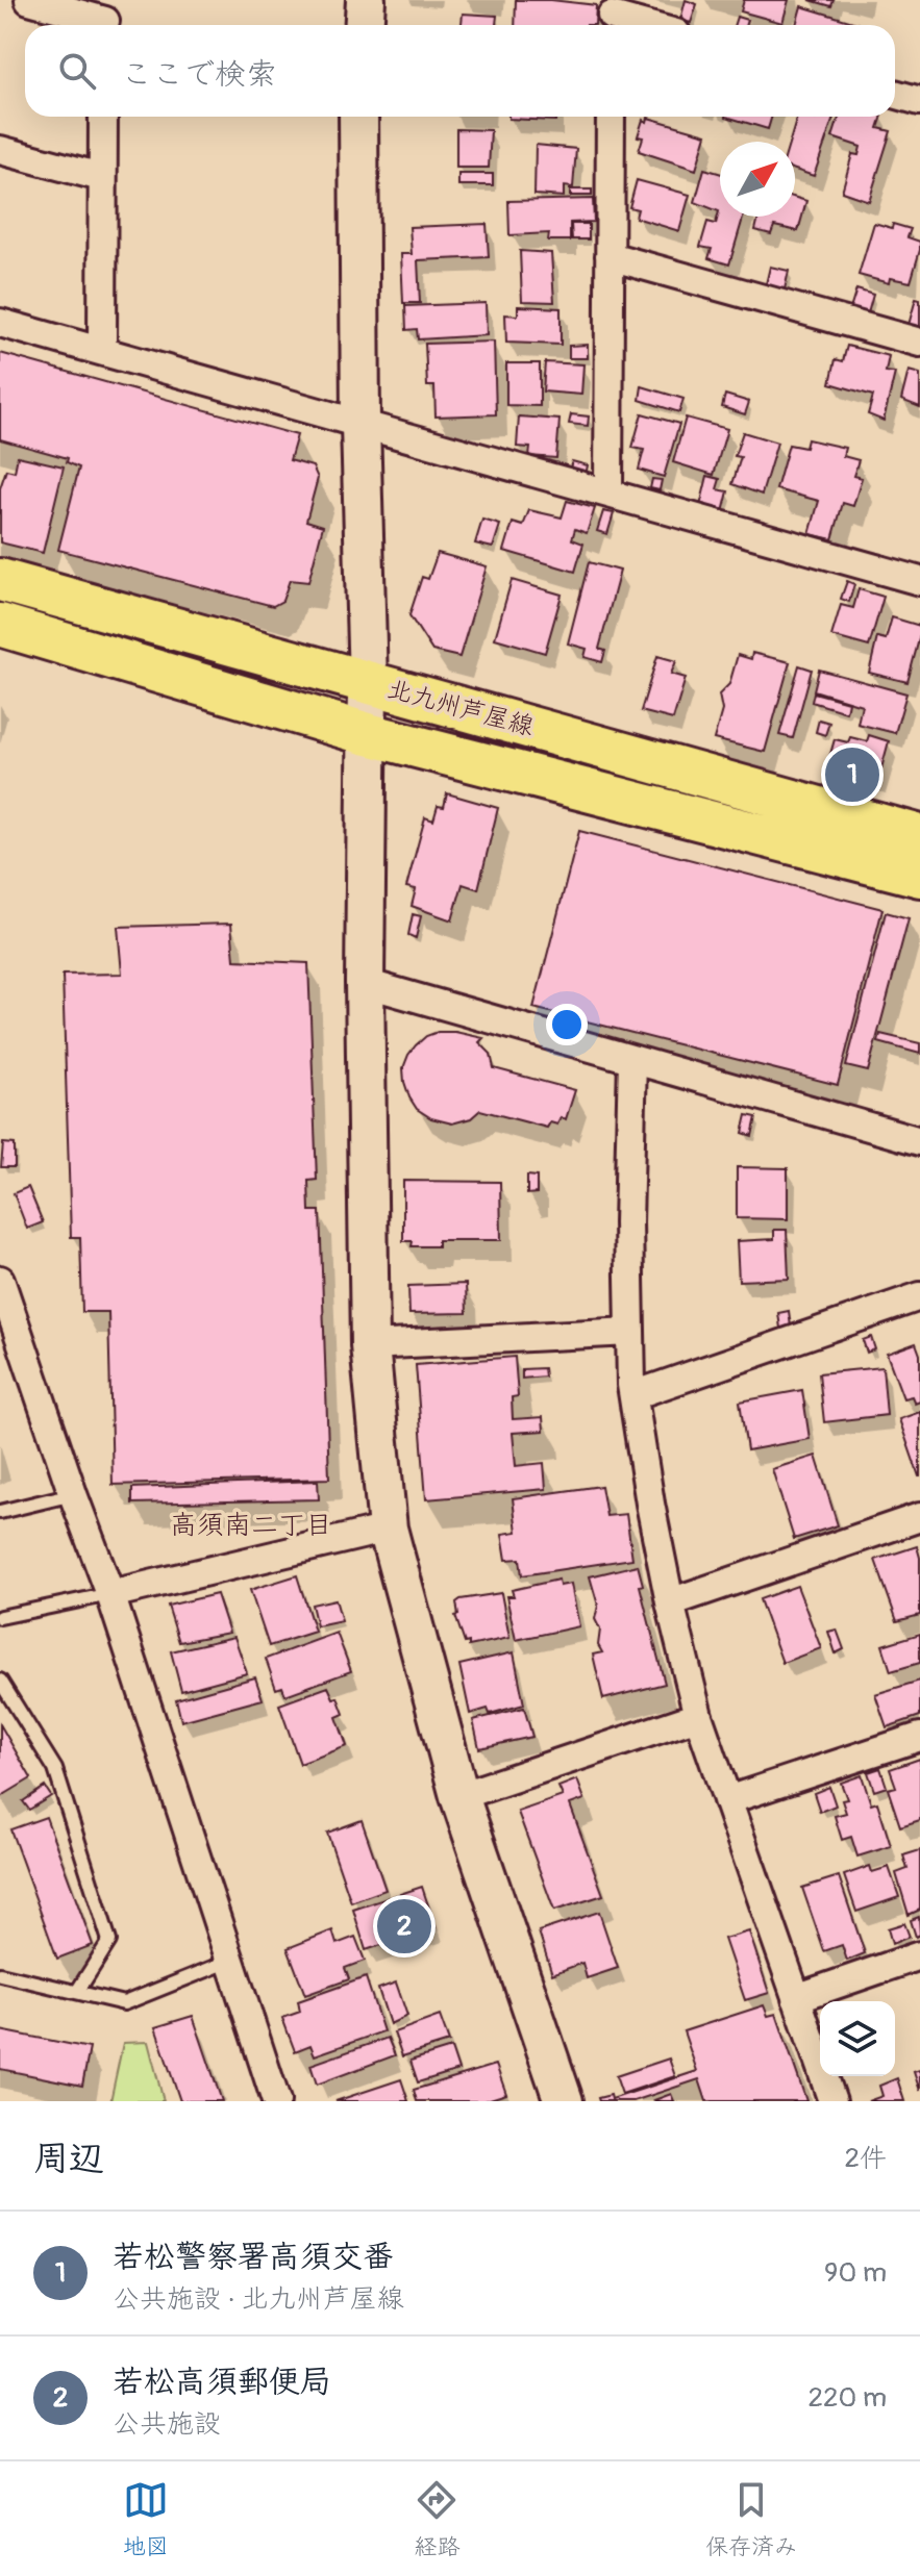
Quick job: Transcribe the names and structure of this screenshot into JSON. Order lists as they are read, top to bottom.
{
  "streets": {
    "main road": ["北九州芦屋線"]
  },
  "districts": ["高須南二丁目"],
  "north": "top right",
  "page": {
    "search": "ここで検索",
    "pins": ["1", "2"],
    "heading": ["周辺", "2件"],
    "list": [
      {
        "mark": "1",
        "name": "若松警察署高須交番",
        "note": "公共施設 · 北九州芦屋線",
        "value": "90 m"
      },
      {
        "mark": "2",
        "name": "若松高須郵便局",
        "note": "公共施設",
        "value": "220 m"
      }
    ],
    "nav": ["地図", "経路", "保存済み"]
  }
}
